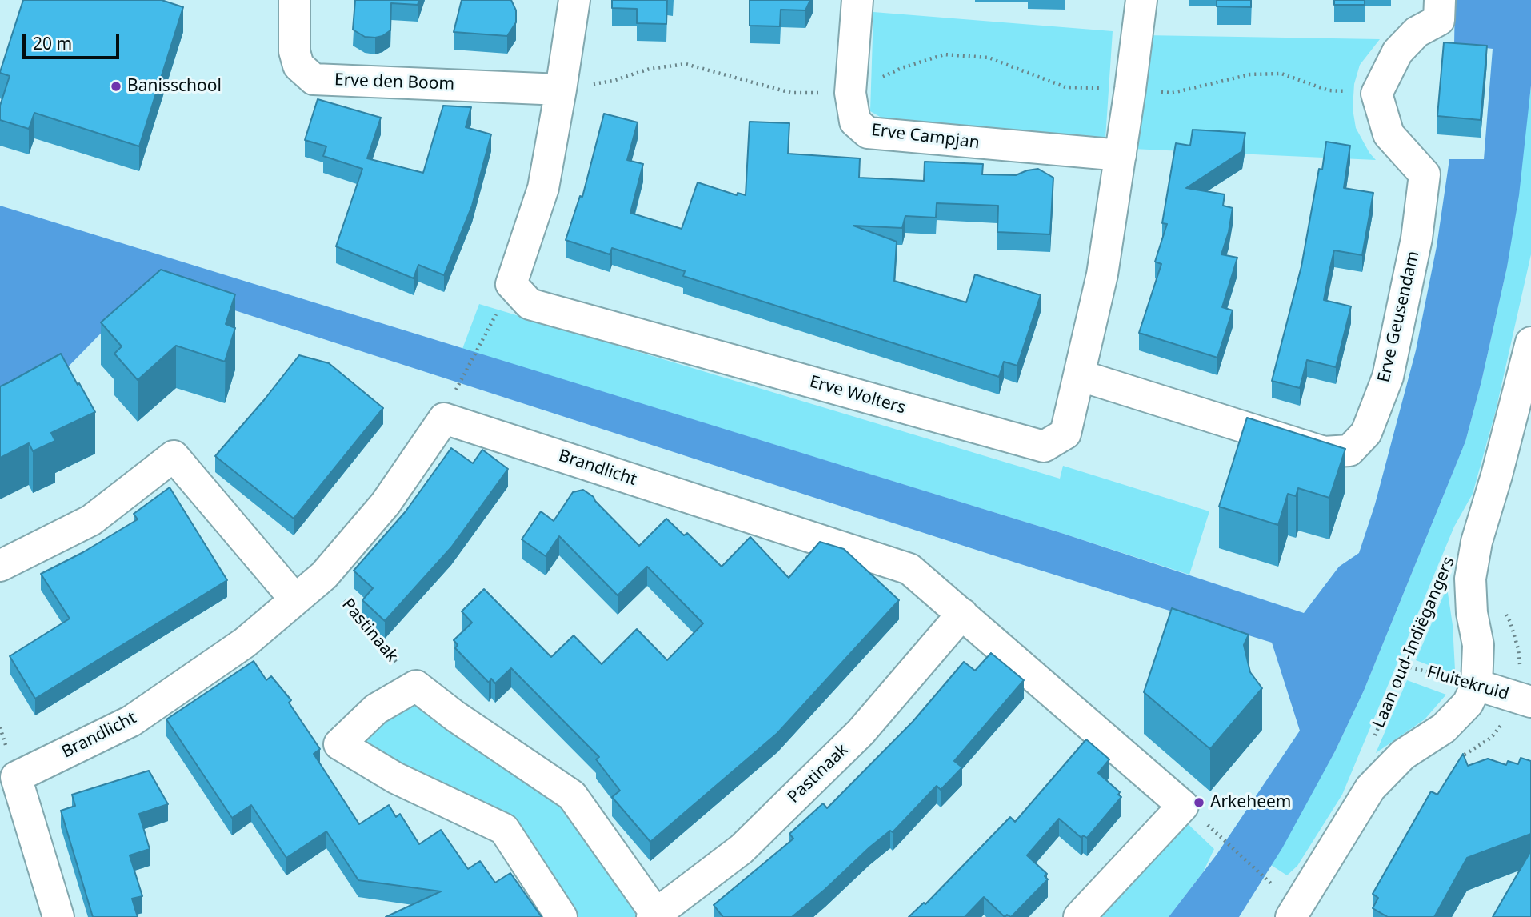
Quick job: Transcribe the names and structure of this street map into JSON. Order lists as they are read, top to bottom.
{
  "streets": {
    "street": [
      "Erve den Boom",
      "Erve Campjan",
      "Erve Geusendam",
      "Erve Wolters",
      "Brandlicht",
      "Pastinaak",
      "Laan oud-Indiëgangers",
      "Fluitekruid"
    ]
  },
  "crossings": [
    ["Erve den Boom", "Erve Wolters"],
    ["Erve Campjan", "Erve Wolters"],
    ["Erve Geusendam", "Erve Wolters"],
    ["Brandlicht", "Pastinaak"],
    ["Laan oud-Indiëgangers", "Fluitekruid"]
  ],
  "places": ["Banisschool", "Arkeheem"],
  "scale_bar": "20 m"
}
